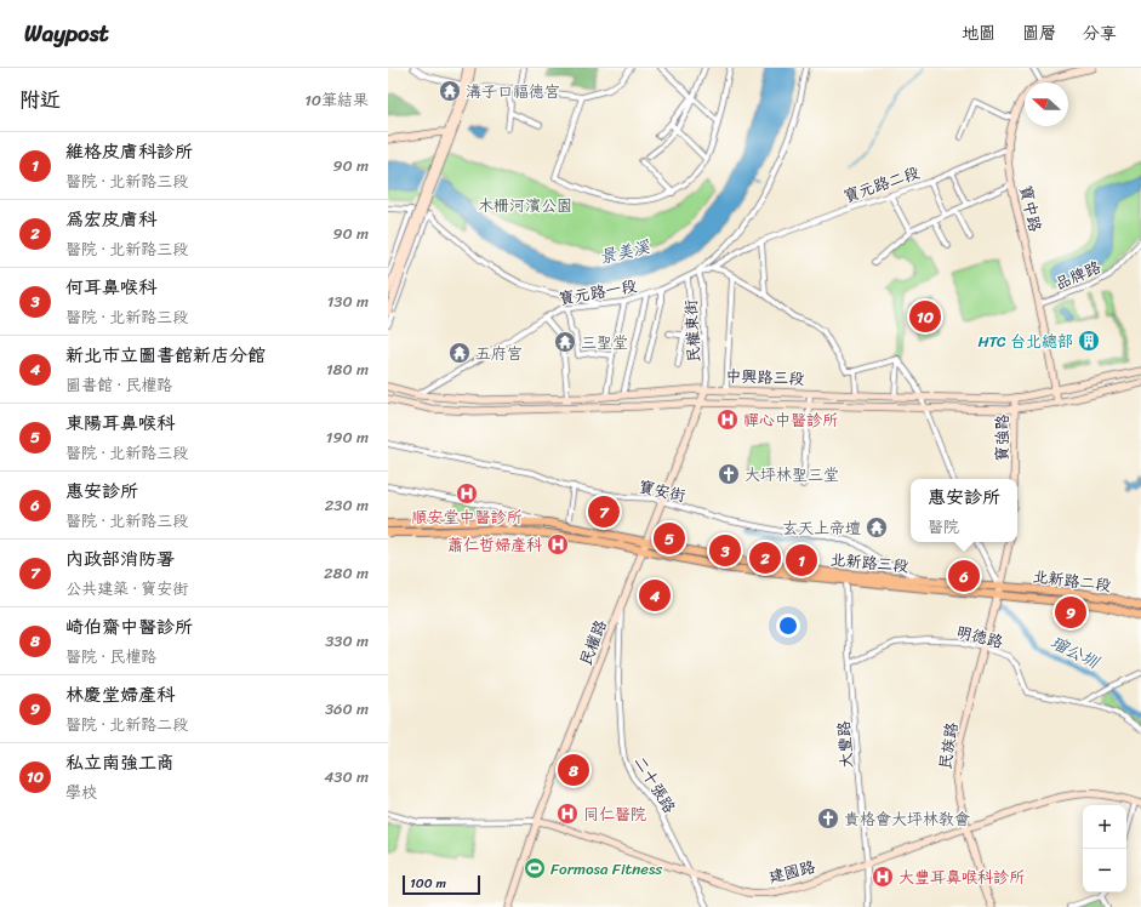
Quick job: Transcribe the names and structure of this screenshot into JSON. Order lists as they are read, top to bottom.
{
  "streets": {
    "main road": ["北新路三段", "北新路二段"],
    "street": [
      "寶元路二段",
      "寶中路",
      "品牌路",
      "寶元路一段",
      "民權東街",
      "中興路三段",
      "寶強路",
      "寶安街",
      "明德路",
      "民權路",
      "大豐路",
      "民族路",
      "二十張路",
      "建國路"
    ]
  },
  "crossings": [
    ["寶元路二段", "寶中路"],
    ["寶元路二段", "寶元路一段"],
    ["寶中路", "品牌路"],
    ["寶中路", "中興路三段"],
    ["寶元路一段", "民權東街"],
    ["寶元路一段", "中興路三段"],
    ["民權東街", "中興路三段"],
    ["民權東街", "民權路"],
    ["中興路三段", "寶強路"],
    ["中興路三段", "民權路"],
    ["寶安街", "北新路三段"],
    ["寶安街", "民權路"],
    ["北新路三段", "北新路二段"],
    ["北新路三段", "民權路"],
    ["北新路三段", "大豐路"],
    ["北新路三段", "民族路"],
    ["北新路二段", "民族路"],
    ["明德路", "大豐路"],
    ["明德路", "民族路"],
    ["民權路", "二十張路"],
    ["民權路", "建國路"],
    ["大豐路", "建國路"],
    ["民族路", "建國路"],
    ["二十張路", "建國路"]
  ],
  "water": ["景美溪", "瑠公圳"],
  "parks": ["木柵河濱公園"],
  "places": {
    "temple": [
      "溝子口福德宮",
      "三聖堂",
      "五府宮",
      "玄天上帝壇"
    ],
    "building": ["HTC 台北總部"],
    "hospital": [
      "禪心中醫診所",
      "順安堂中醫診所",
      "蕭仁哲婦產科",
      "同仁醫院",
      "大豐耳鼻喉科診所"
    ],
    "church": ["大坪林聖三堂", "貴格會大坪林教會"],
    "sports": ["Formosa Fitness"]
  },
  "scale_bar": "100 m",
  "north": "left",
  "page": {
    "header": "Waypost",
    "nav": ["地圖", "圖層", "分享"],
    "heading": ["附近", "10筆結果"],
    "list": [
      {
        "mark": "1",
        "name": "維格皮膚科診所",
        "note": "醫院 · 北新路三段",
        "value": "90 m"
      },
      {
        "mark": "2",
        "name": "為宏皮膚科",
        "note": "醫院 · 北新路三段",
        "value": "90 m"
      },
      {
        "mark": "3",
        "name": "何耳鼻喉科",
        "note": "醫院 · 北新路三段",
        "value": "130 m"
      },
      {
        "mark": "4",
        "name": "新北市立圖書館新店分館",
        "note": "圖書館 · 民權路",
        "value": "180 m"
      },
      {
        "mark": "5",
        "name": "東陽耳鼻喉科",
        "note": "醫院 · 北新路三段",
        "value": "190 m"
      },
      {
        "mark": "6",
        "name": "惠安診所",
        "note": "醫院 · 北新路三段",
        "value": "230 m"
      },
      {
        "mark": "7",
        "name": "內政部消防署",
        "note": "公共建築 · 寶安街",
        "value": "280 m"
      },
      {
        "mark": "8",
        "name": "崎伯齋中醫診所",
        "note": "醫院 · 民權路",
        "value": "330 m"
      },
      {
        "mark": "9",
        "name": "林慶堂婦產科",
        "note": "醫院 · 北新路二段",
        "value": "360 m"
      },
      {
        "mark": "10",
        "name": "私立南強工商",
        "note": "學校",
        "value": "430 m"
      }
    ],
    "pins": [
      "10",
      "7",
      "5",
      "3",
      "2",
      "1",
      "6",
      "4",
      "9",
      "8"
    ],
    "popup": ["惠安診所", "醫院"],
    "map_buttons": ["+", "−"],
    "scale": "100 m"
  }
}
